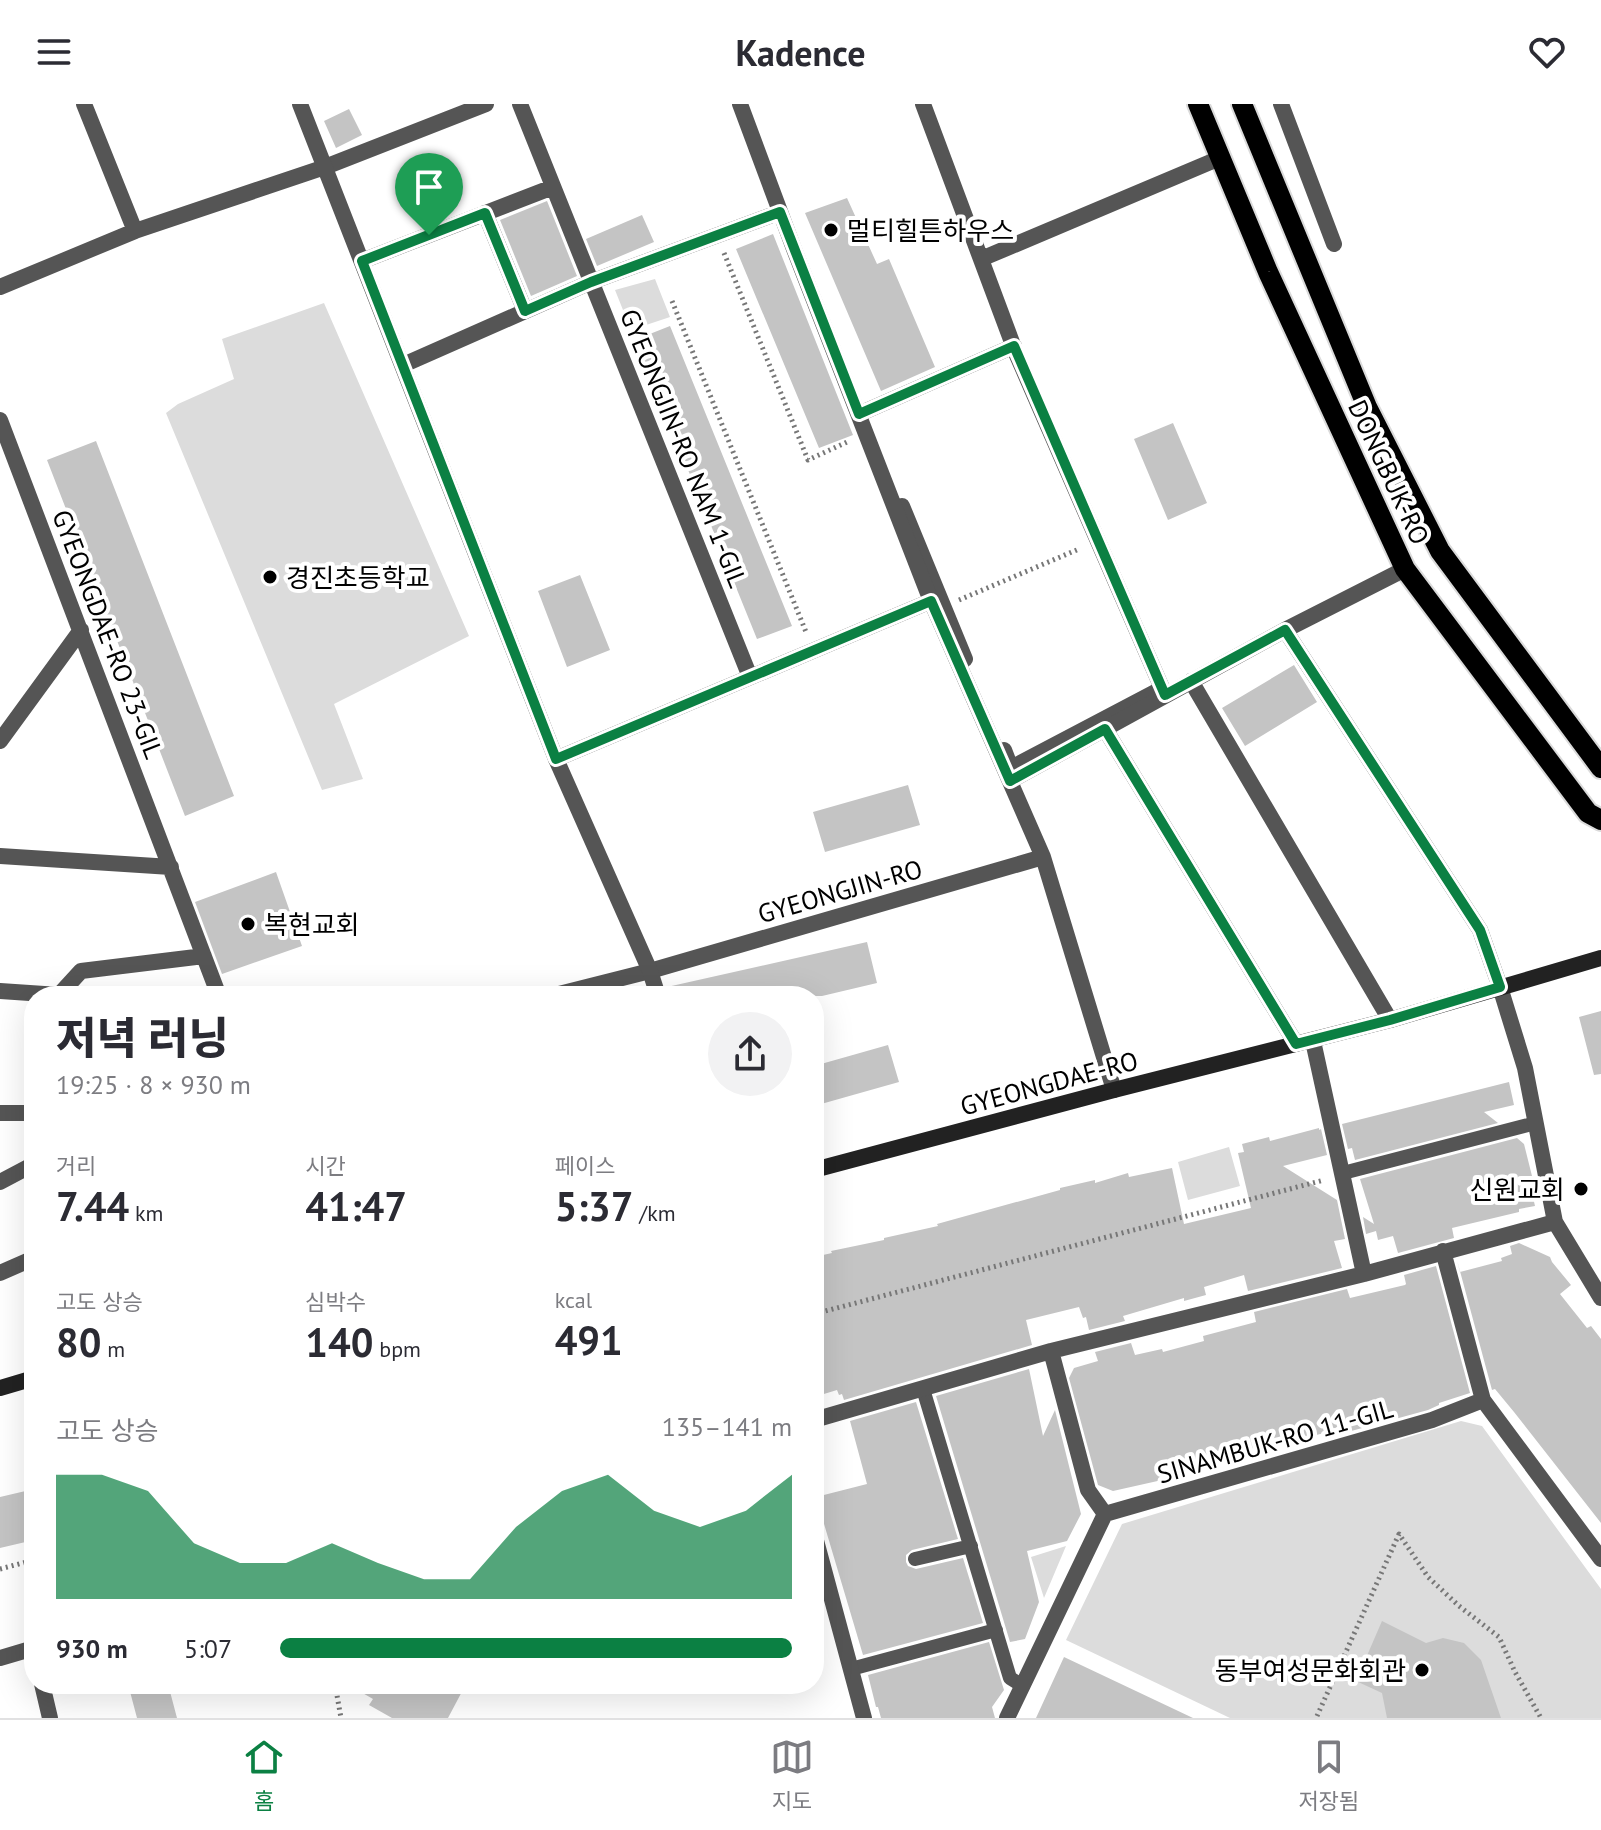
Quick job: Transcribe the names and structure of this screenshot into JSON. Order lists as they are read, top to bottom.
{
  "streets": {
    "main road": ["DONGBUK-RO", "GYEONGDAE-RO"],
    "street": [
      "GYEONGJIN-RO NAM 1-GIL",
      "GYEONGDAE-RO 23-GIL",
      "GYEONGJIN-RO",
      "SINAMBUK-RO 11-GIL"
    ]
  },
  "places": [
    "멀티힐튼하우스",
    "경진초등학교",
    "복현교회",
    "신원교회",
    "동부여성문화회관"
  ],
  "page": {
    "header": "Kadence",
    "heading": ["저녁 러닝", "19:25 · 8 × 930 m"],
    "stats": [
      ["거리", "7.44 km"],
      ["시간", "41:47"],
      ["페이스", "5:37 /km"],
      ["고도 상승", "80 m"],
      ["심박수", "140 bpm"],
      ["kcal", "491"]
    ],
    "chart": ["고도 상승", "135–141 m"],
    "list": [
      {
        "name": "930 m",
        "note": "5:07"
      }
    ],
    "tabs": ["홈", "지도", "저장됨"]
  }
}
